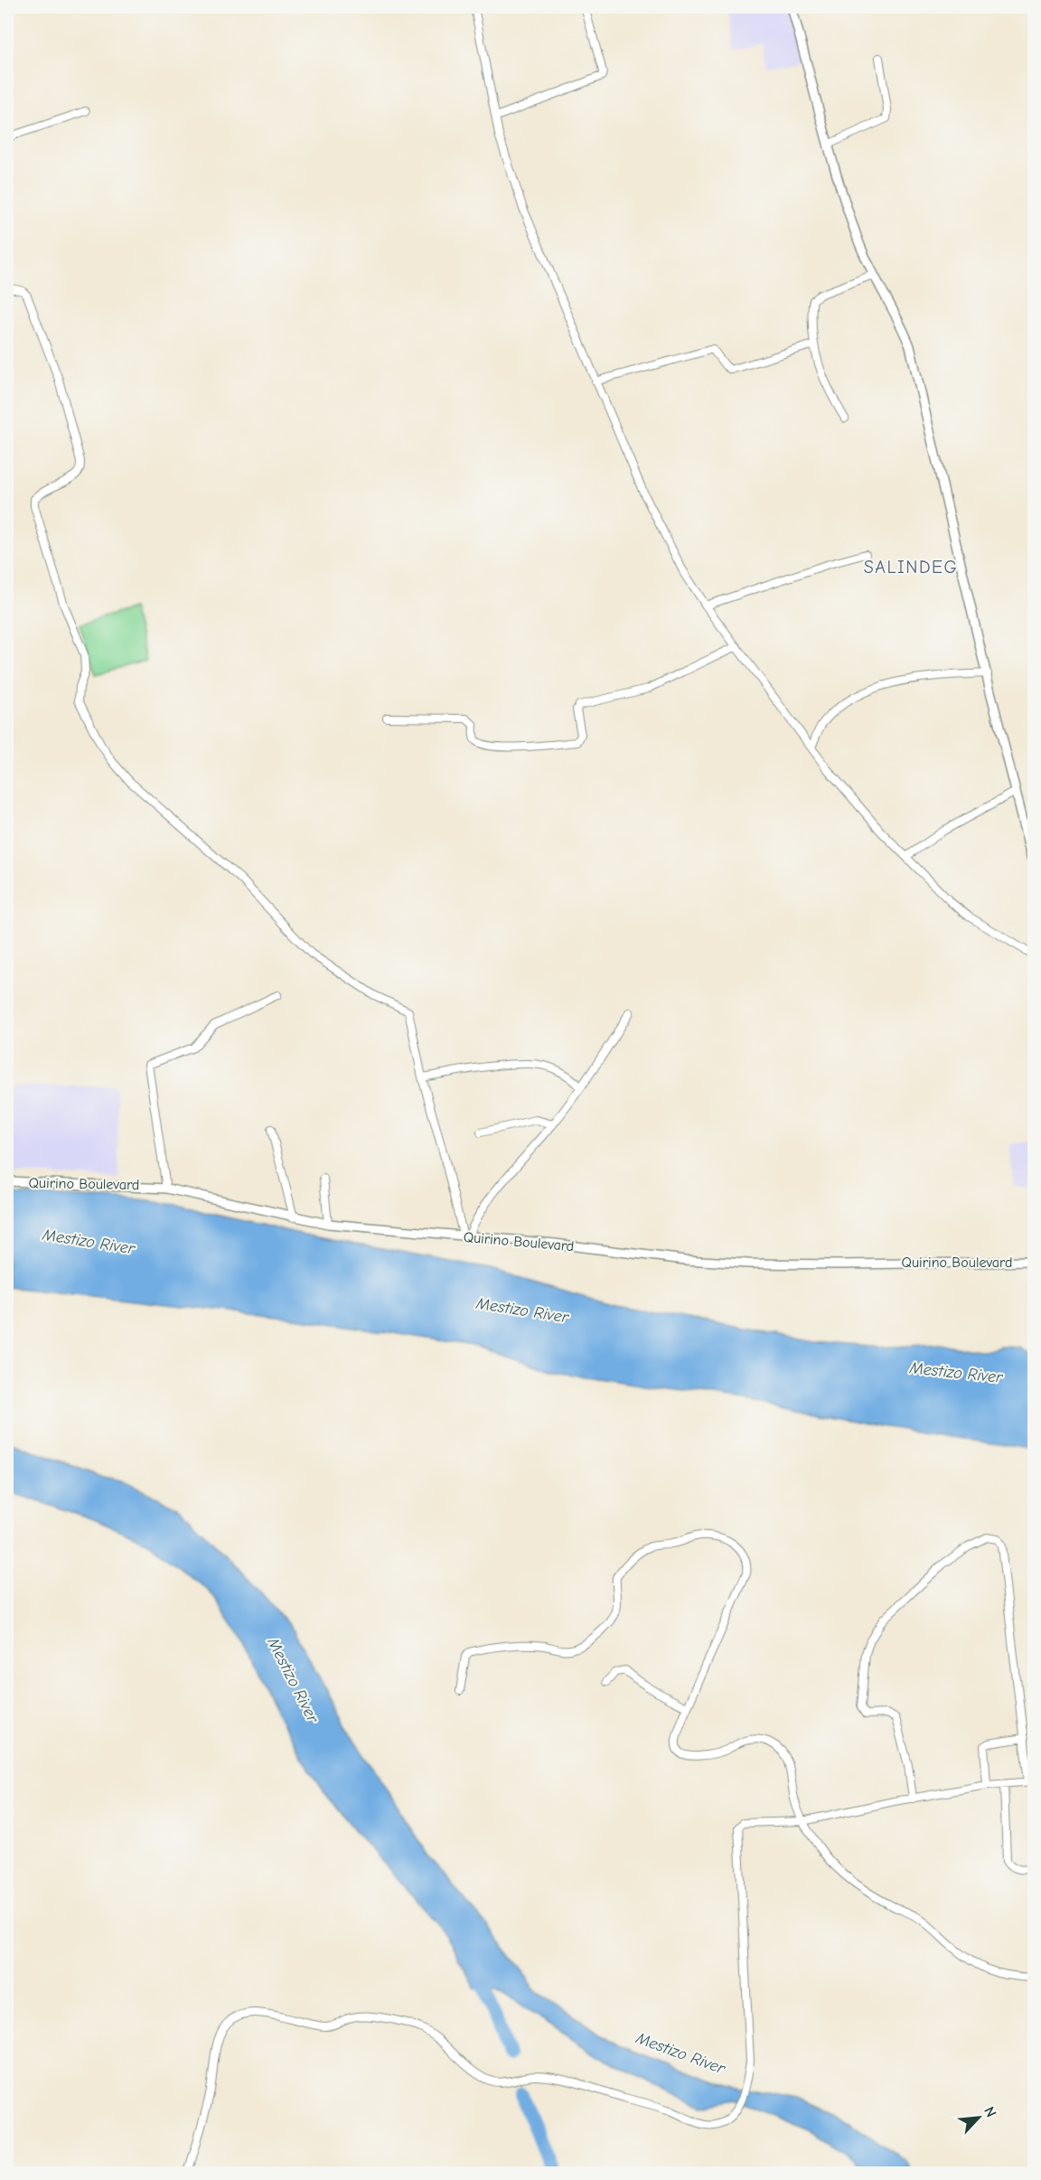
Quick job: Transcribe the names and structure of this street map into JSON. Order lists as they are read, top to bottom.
{
  "streets": {
    "street": ["Quirino Boulevard"]
  },
  "districts": ["SALINDEG"],
  "water": ["Mestizo River"],
  "north": "top right"
}
